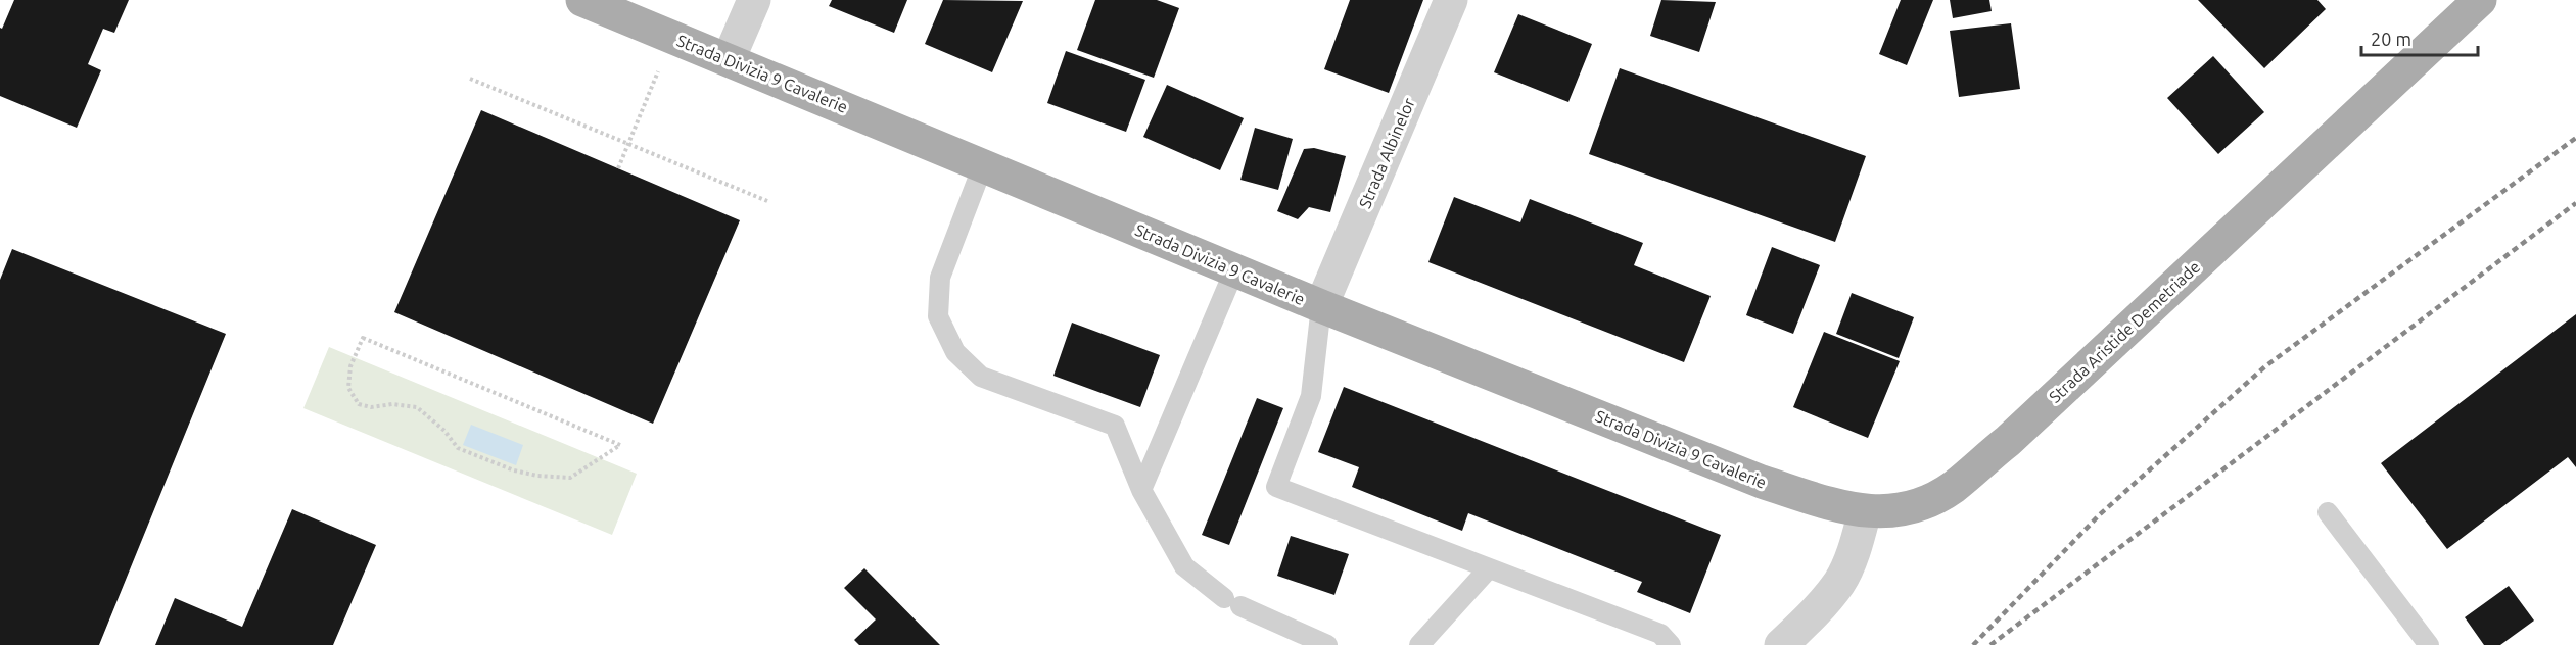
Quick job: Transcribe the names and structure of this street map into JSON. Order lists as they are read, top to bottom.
{
  "streets": {
    "main road": ["Strada Divizia 9 Cavalerie", "Strada Aristide Demetriade"],
    "street": ["Strada Albinelor"]
  },
  "crossings": [
    ["Strada Divizia 9 Cavalerie", "Strada Albinelor"],
    ["Strada Divizia 9 Cavalerie", "Strada Aristide Demetriade"]
  ],
  "scale_bar": "20 m"
}
